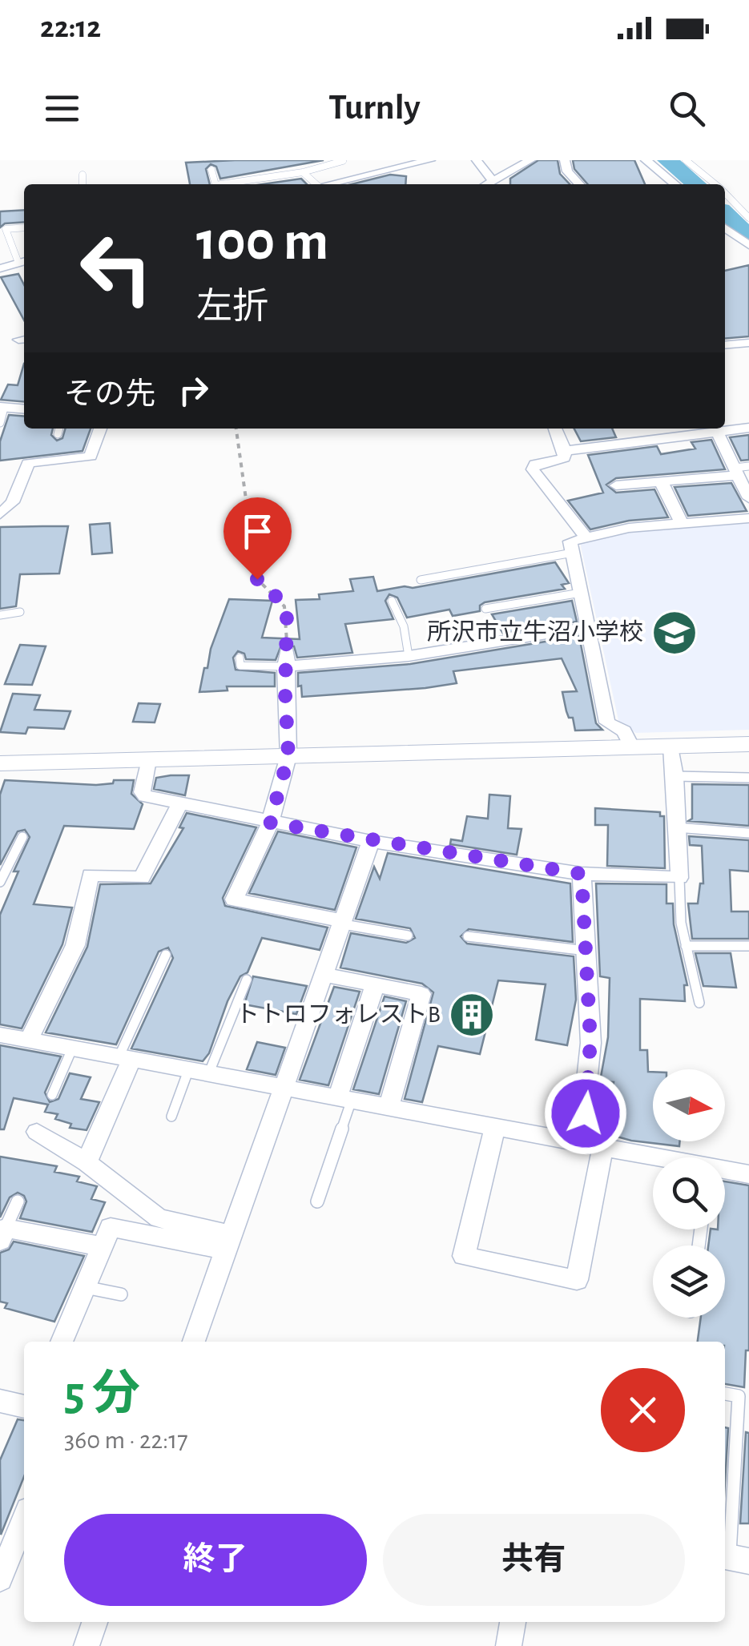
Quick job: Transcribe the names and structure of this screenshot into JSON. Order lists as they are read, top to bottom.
{
  "places": {
    "school or university": ["所沢市立牛沼小学校"],
    "building": ["トトロフォレストB"]
  },
  "north": "right",
  "page": {
    "status": "22:12",
    "header": "Turnly",
    "turn": ["100 m", "左折"],
    "then": "その先",
    "heading": ["5 分", "360 m · 22:17"],
    "buttons": ["終了", "共有"]
  }
}
